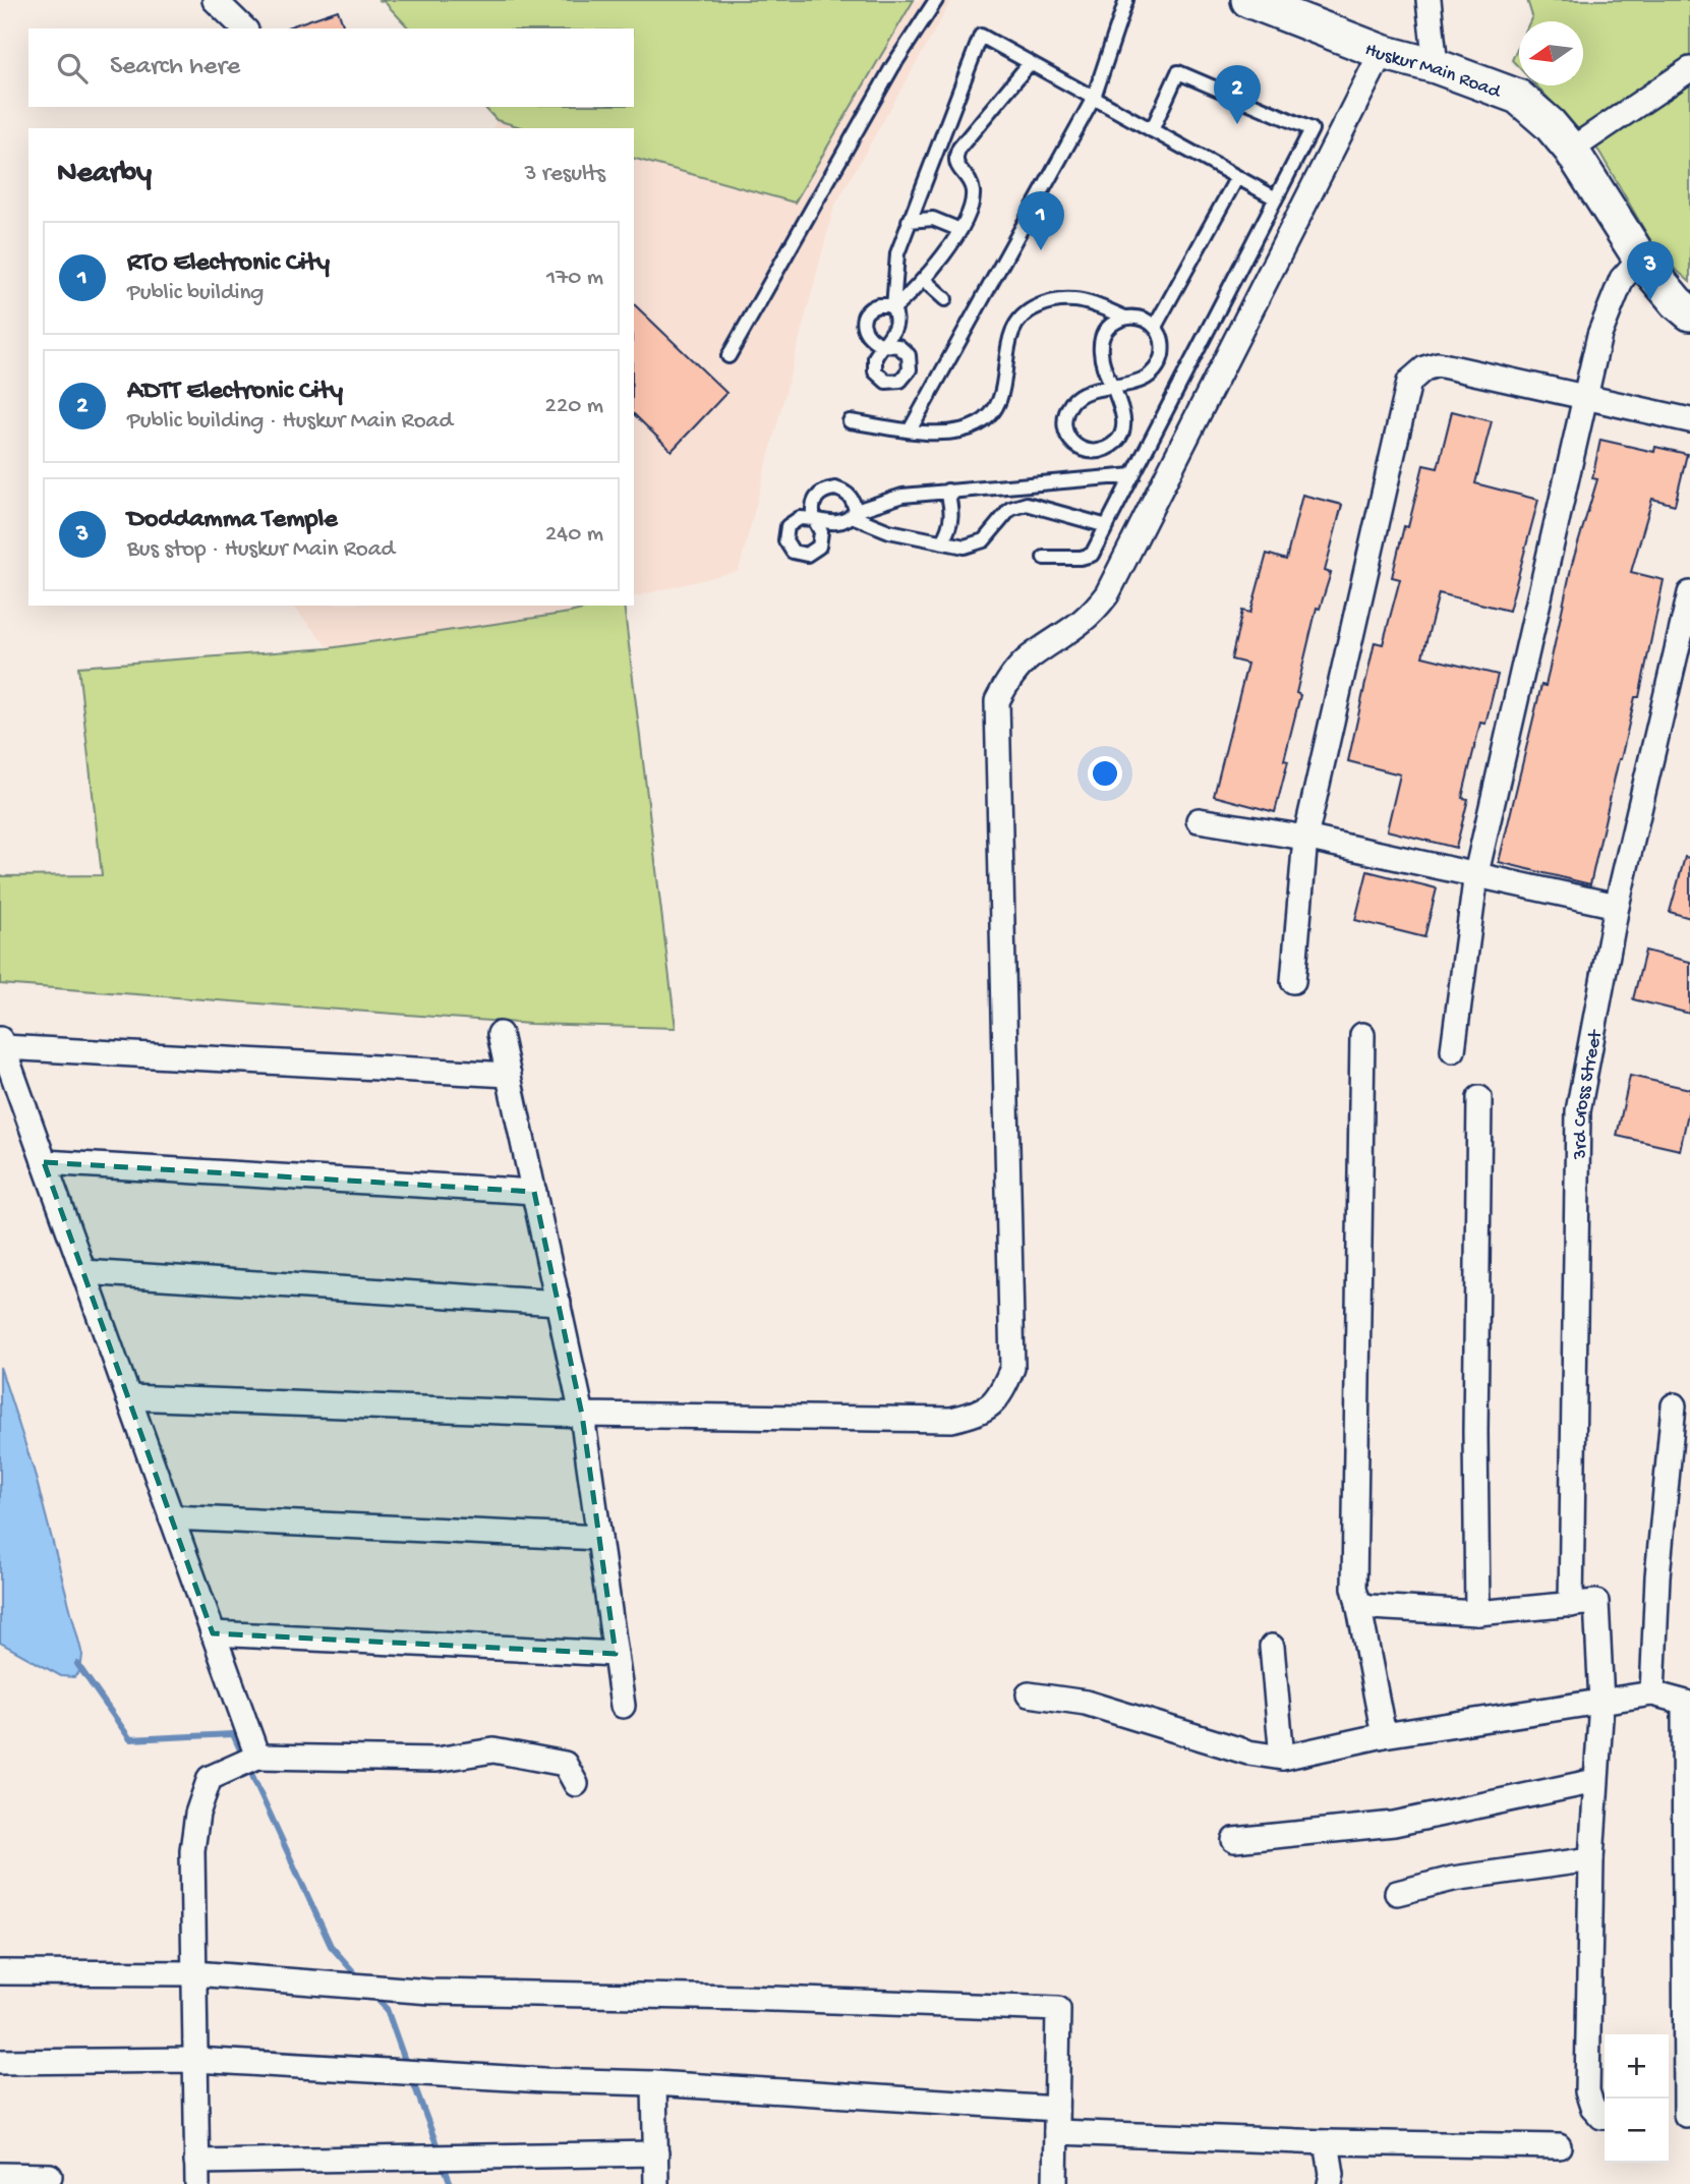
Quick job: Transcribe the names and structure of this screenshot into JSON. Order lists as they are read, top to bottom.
{
  "streets": {
    "main road": ["Huskur Main Road"],
    "street": ["3rd Cross Street"]
  },
  "north": "left",
  "page": {
    "search": "Search here",
    "pins": ["2", "1", "3"],
    "heading": ["Nearby", "3 results"],
    "list": [
      {
        "mark": "1",
        "name": "RTO Electronic City",
        "note": "Public building",
        "value": "170 m"
      },
      {
        "mark": "2",
        "name": "ADTT Electronic City",
        "note": "Public building · Huskur Main Road",
        "value": "220 m"
      },
      {
        "mark": "3",
        "name": "Doddamma Temple",
        "note": "Bus stop · Huskur Main Road",
        "value": "240 m"
      }
    ],
    "map_buttons": ["+", "−"]
  }
}
